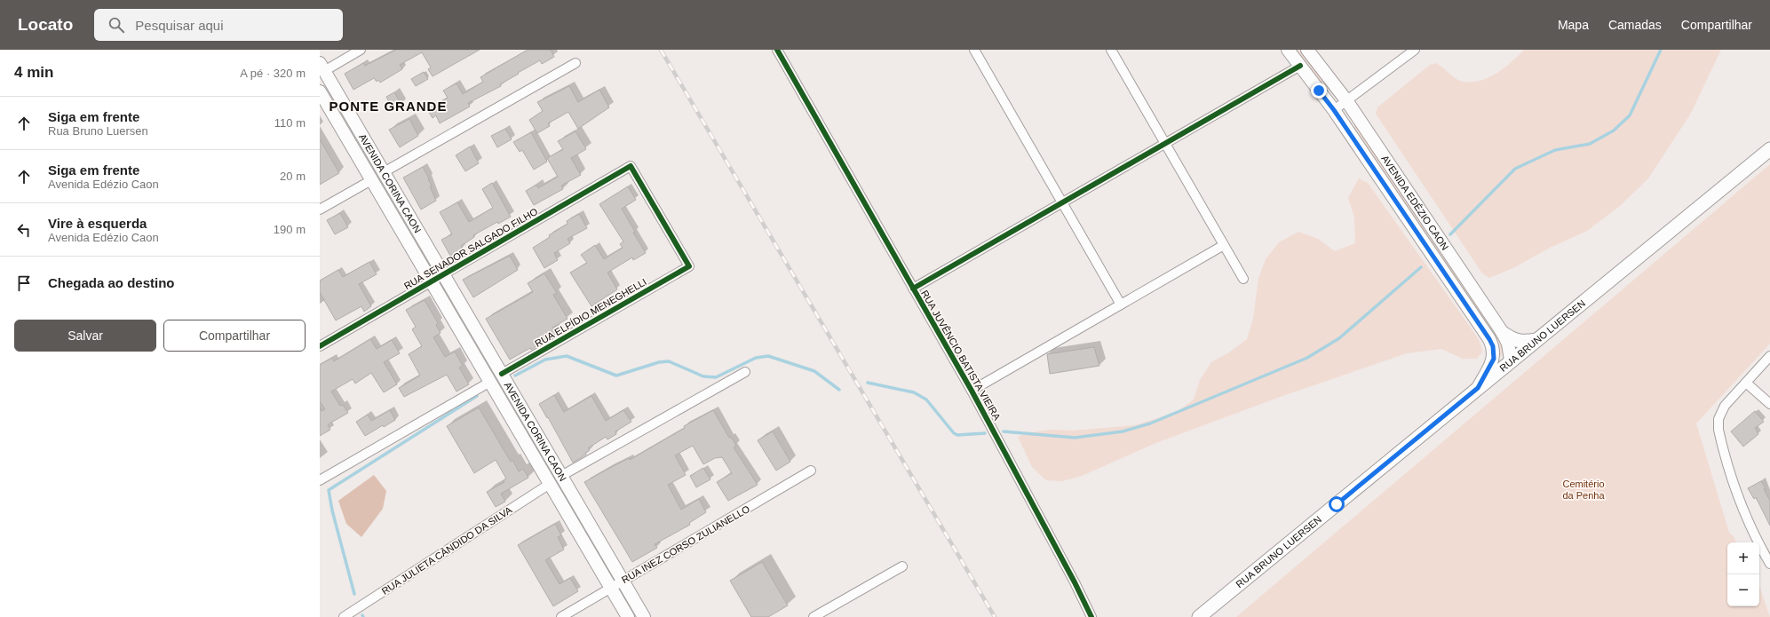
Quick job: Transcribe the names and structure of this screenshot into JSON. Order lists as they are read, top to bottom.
{
  "streets": {
    "main road": ["AVENIDA CORINA CAON", "AVENIDA EDÉZIO CAON", "RUA BRUNO LUERSEN"],
    "street": [
      "RUA SENADOR SALGADO FILHO",
      "RUA ELPÍDIO MENEGHELLI",
      "RUA JUVÊNCIO BATISTA VIEIRA",
      "RUA INEZ CORSO ZULIANELLO",
      "RUA JULIETA CÂNDIDO DA SILVA"
    ]
  },
  "crossings": [
    ["AVENIDA CORINA CAON", "RUA SENADOR SALGADO FILHO"],
    ["AVENIDA CORINA CAON", "RUA ELPÍDIO MENEGHELLI"],
    ["AVENIDA CORINA CAON", "RUA INEZ CORSO ZULIANELLO"],
    ["AVENIDA CORINA CAON", "RUA JULIETA CÂNDIDO DA SILVA"],
    ["AVENIDA EDÉZIO CAON", "RUA BRUNO LUERSEN"],
    ["RUA SENADOR SALGADO FILHO", "RUA ELPÍDIO MENEGHELLI"]
  ],
  "districts": ["PONTE GRANDE"],
  "parks": ["Cemitério da Penha"],
  "page": {
    "header": "Locato",
    "search": "Pesquisar aqui",
    "nav": ["Mapa", "Camadas", "Compartilhar"],
    "heading": ["4 min", "A pé · 320 m"],
    "list": [
      ["Siga em frente", "Rua Bruno Luersen", "110 m"],
      ["Siga em frente", "Avenida Edézio Caon", "20 m"],
      ["Vire à esquerda", "Avenida Edézio Caon", "190 m"],
      "Chegada ao destino"
    ],
    "buttons": ["Salvar", "Compartilhar"],
    "map_buttons": ["+", "−"]
  }
}
